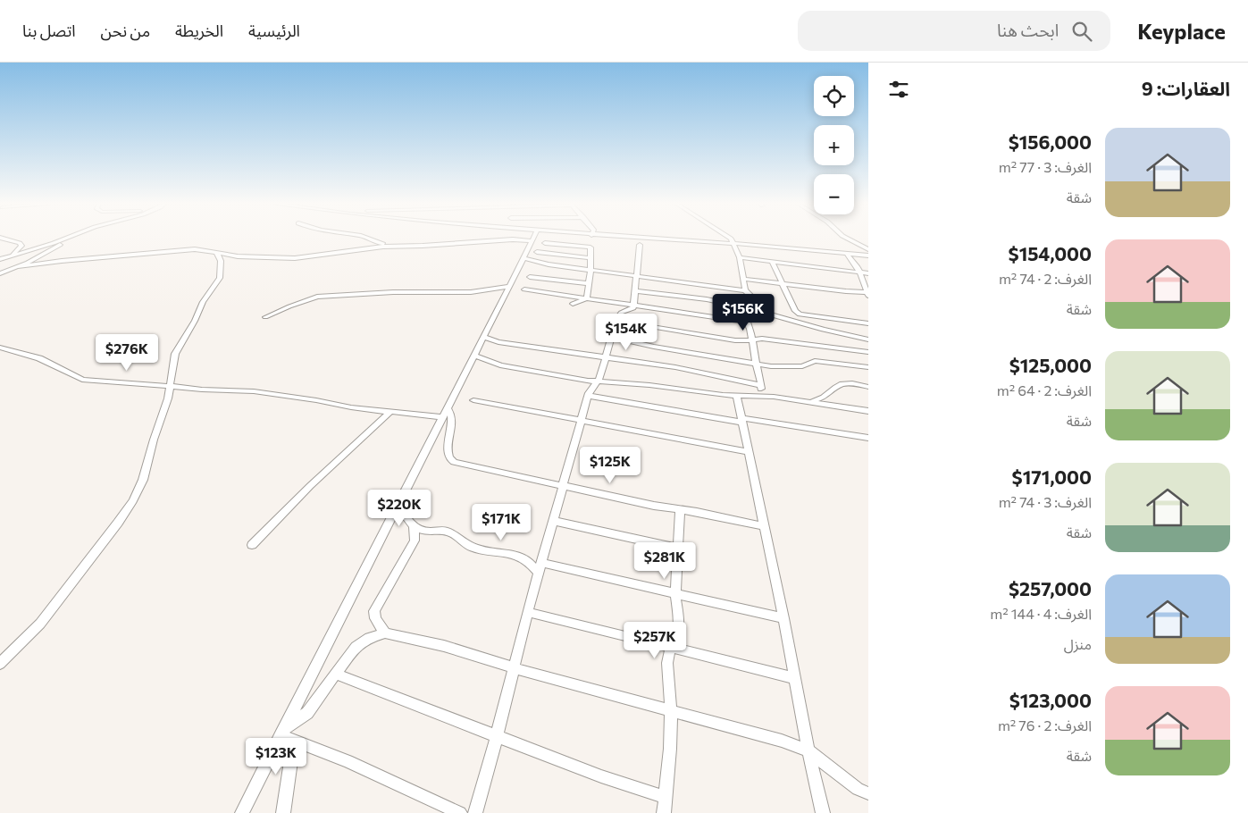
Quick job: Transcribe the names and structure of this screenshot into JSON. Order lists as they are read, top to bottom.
{
  "page": {
    "header": "Keyplace",
    "search": "ابحث هنا",
    "nav": [
      "الرئيسية",
      "الخريطة",
      "من نحن",
      "اتصل بنا"
    ],
    "heading": "العقارات: 9",
    "map_buttons": ["+", "−"],
    "list": [
      {
        "name": "$156,000",
        "note": "الغرف: 3 · 77 m² · شقة"
      },
      {
        "name": "$154,000",
        "note": "الغرف: 2 · 74 m² · شقة"
      },
      {
        "name": "$125,000",
        "note": "الغرف: 2 · 64 m² · شقة"
      },
      {
        "name": "$171,000",
        "note": "الغرف: 3 · 74 m² · شقة"
      },
      {
        "name": "$257,000",
        "note": "الغرف: 4 · 144 m² · منزل"
      },
      {
        "name": "$123,000",
        "note": "الغرف: 2 · 76 m² · شقة"
      }
    ],
    "price": [
      "$156K",
      "$154K",
      "$276K",
      "$125K",
      "$220K",
      "$171K",
      "$281K",
      "$257K",
      "$123K"
    ]
  }
}
